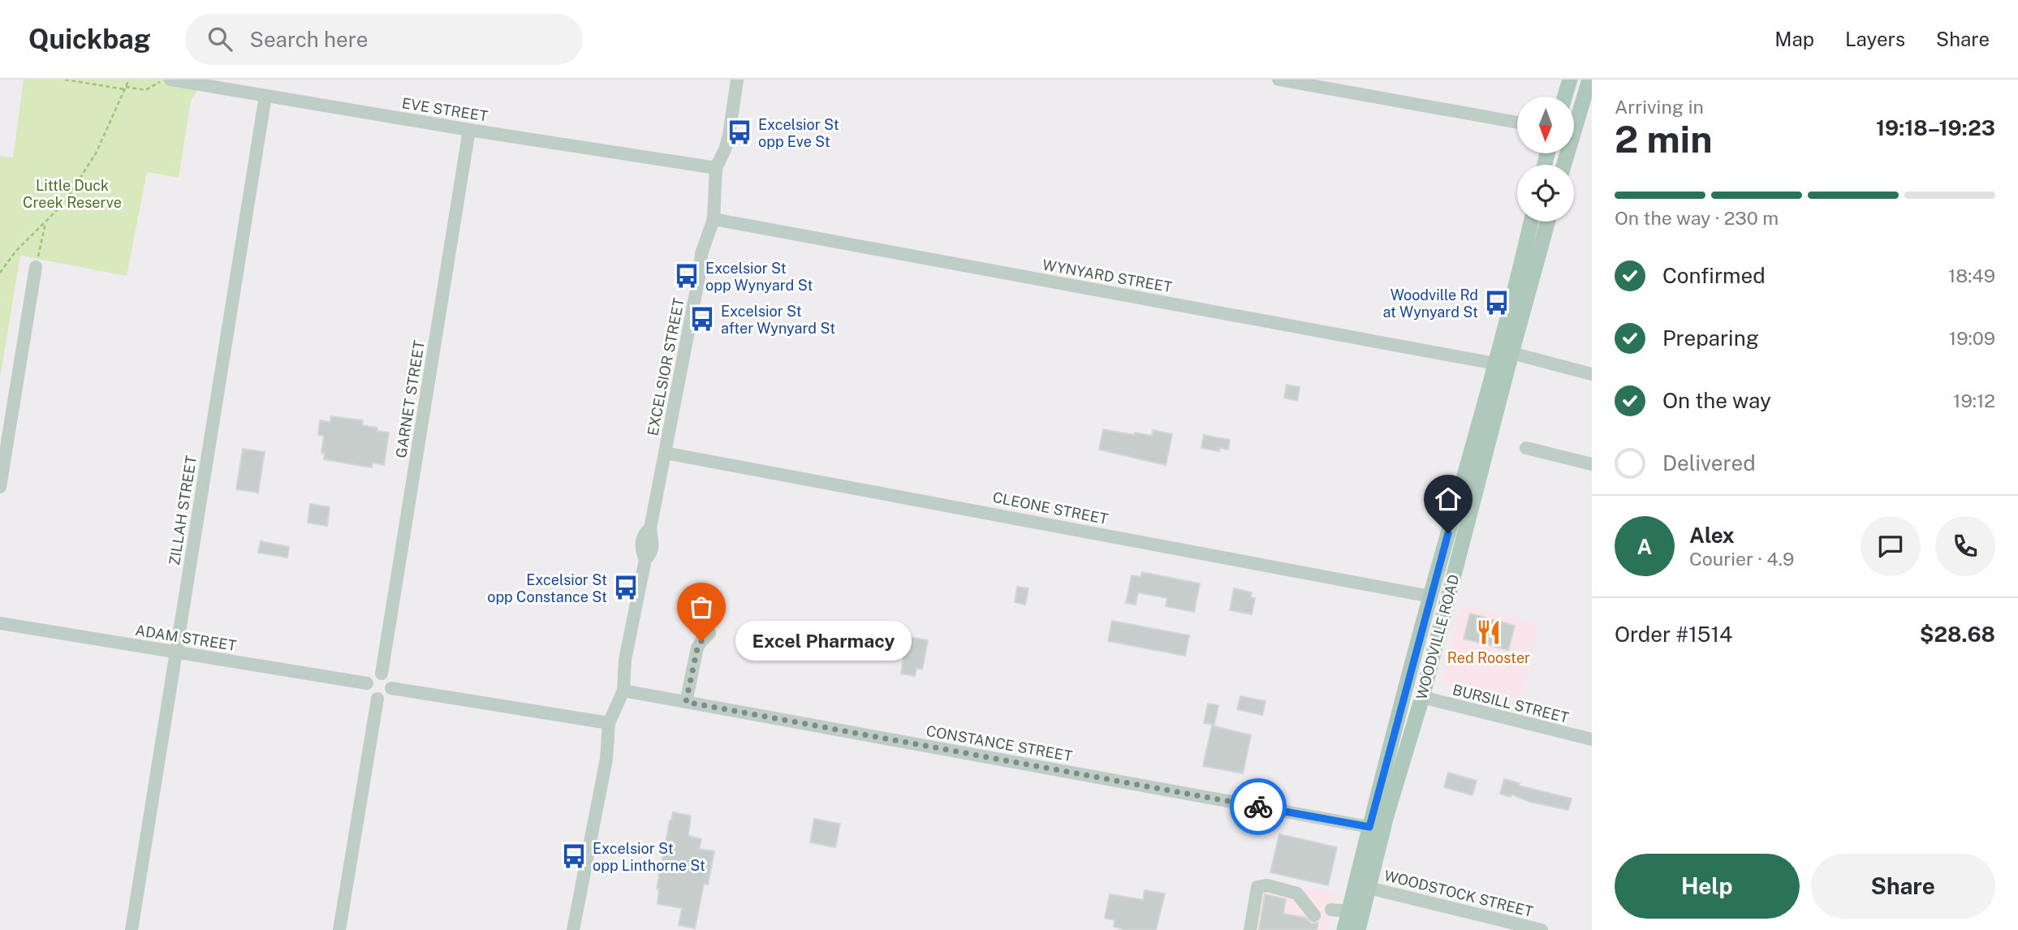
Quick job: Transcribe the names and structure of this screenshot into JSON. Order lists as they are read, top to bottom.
{
  "streets": {
    "main road": ["WOODVILLE ROAD"],
    "street": [
      "EVE STREET",
      "WYNYARD STREET",
      "EXCELSIOR STREET",
      "GARNET STREET",
      "CLEONE STREET",
      "ZILLAH STREET",
      "ADAM STREET",
      "BURSILL STREET",
      "CONSTANCE STREET",
      "WOODSTOCK STREET"
    ]
  },
  "crossings": [
    ["EVE STREET", "EXCELSIOR STREET"],
    ["EVE STREET", "GARNET STREET"],
    ["EVE STREET", "ZILLAH STREET"],
    ["WYNYARD STREET", "EXCELSIOR STREET"],
    ["WYNYARD STREET", "WOODVILLE ROAD"],
    ["EXCELSIOR STREET", "CLEONE STREET"],
    ["EXCELSIOR STREET", "CONSTANCE STREET"],
    ["GARNET STREET", "ADAM STREET"],
    ["CLEONE STREET", "WOODVILLE ROAD"],
    ["ZILLAH STREET", "ADAM STREET"],
    ["WOODVILLE ROAD", "BURSILL STREET"],
    ["WOODVILLE ROAD", "CONSTANCE STREET"],
    ["WOODVILLE ROAD", "WOODSTOCK STREET"]
  ],
  "parks": ["Little Duck Creek Reserve"],
  "places": {
    "bus stop": [
      "Excelsior St opp Eve St",
      "Excelsior St opp Wynyard St",
      "Woodville Rd at Wynyard St",
      "Excelsior St after Wynyard St",
      "Excelsior St opp Constance St",
      "Excelsior St opp Linthorne St"
    ],
    "restaurant": ["Red Rooster"],
    "other": ["Excel Pharmacy"]
  },
  "north": "bottom",
  "page": {
    "header": "Quickbag",
    "search": "Search here",
    "nav": ["Map", "Layers", "Share"],
    "heading": ["2 min", "Arriving in", "19:18–19:23"],
    "panel": [
      "Alex",
      "Courier · 4.9",
      "Order #1514",
      "$28.68"
    ],
    "bar": "On the way · 230 m",
    "list": [
      ["Confirmed", "18:49"],
      ["Preparing", "19:09"],
      ["On the way", "19:12"],
      "Delivered"
    ],
    "round": "A",
    "bubble": "Excel Pharmacy",
    "buttons": ["Help", "Share"]
  }
}
